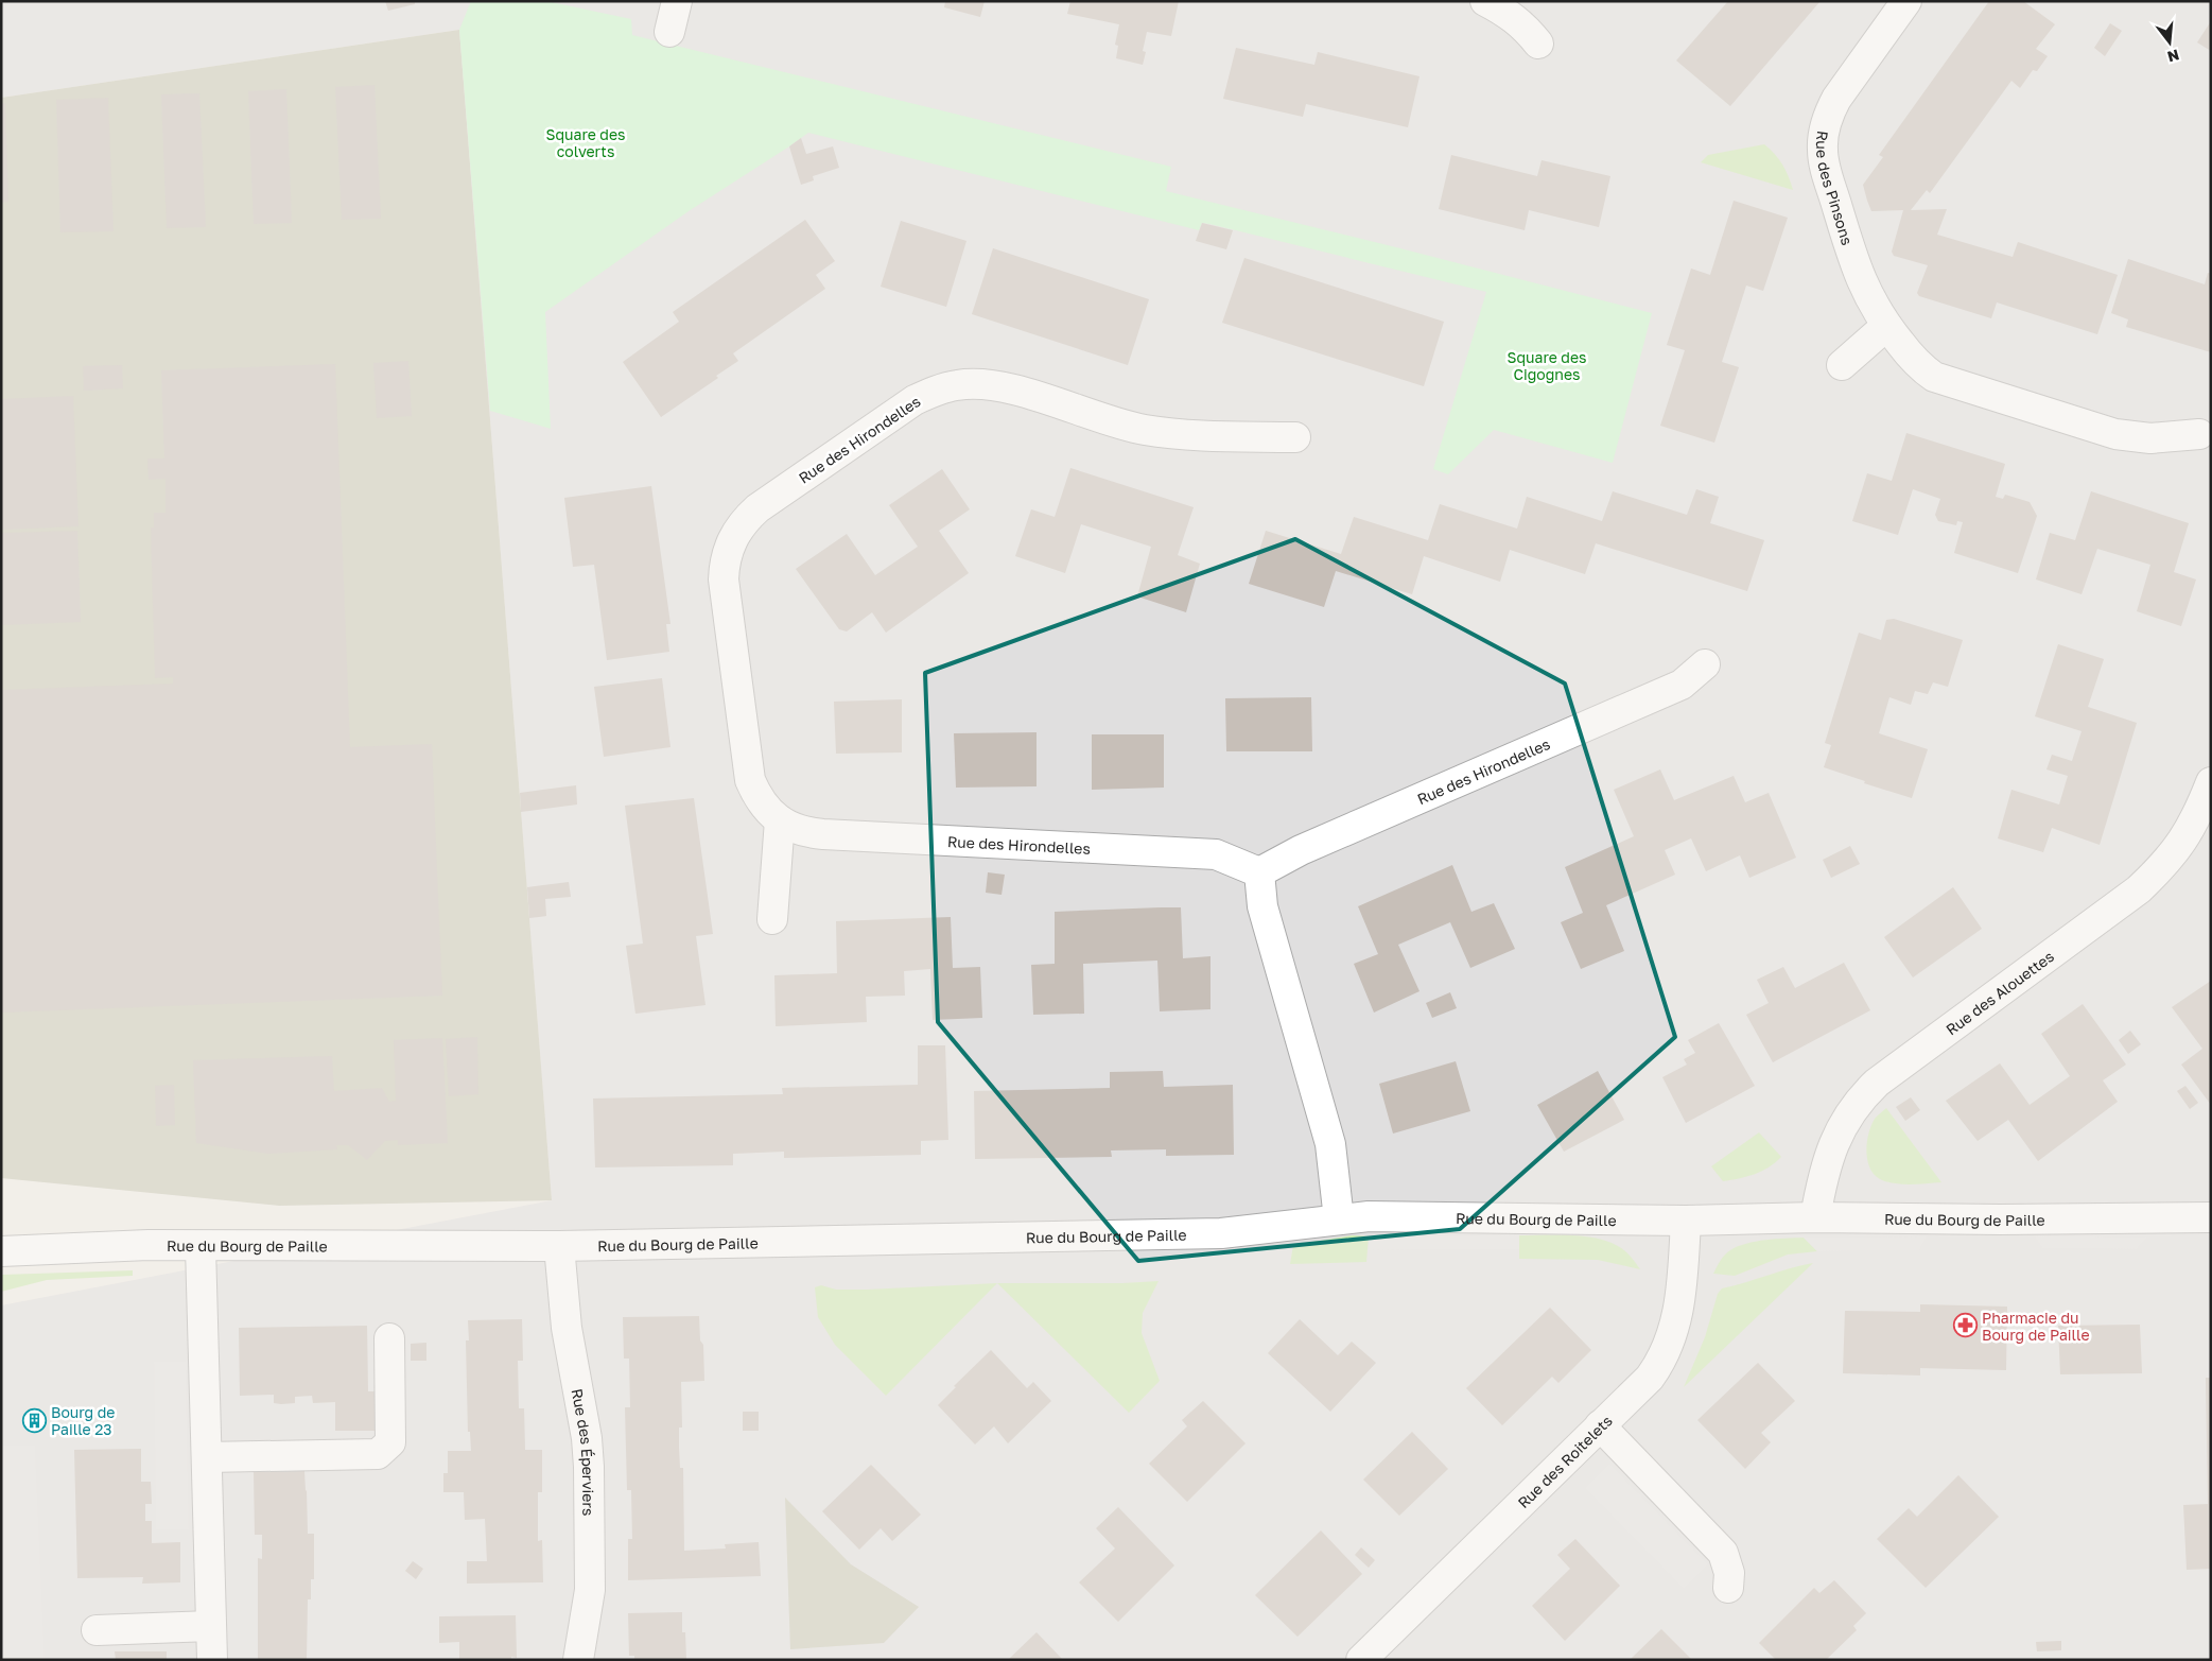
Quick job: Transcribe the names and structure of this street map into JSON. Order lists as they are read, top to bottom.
{
  "streets": {
    "street": [
      "Rue des Pinsons",
      "Rue des Hirondelles",
      "Rue des Alouettes",
      "Rue du Bourg de Paille",
      "Rue des Éperviers",
      "Rue des Roitelets"
    ]
  },
  "crossings": [
    ["Rue des Alouettes", "Rue du Bourg de Paille"],
    ["Rue du Bourg de Paille", "Rue des Éperviers"],
    ["Rue du Bourg de Paille", "Rue des Roitelets"]
  ],
  "parks": ["Square des colverts", "Square des Cigognes"],
  "places": {
    "pharmacy": ["Pharmacie du Bourg de Paille"],
    "building": ["Bourg de Paille 23"]
  },
  "north": "bottom"
}
